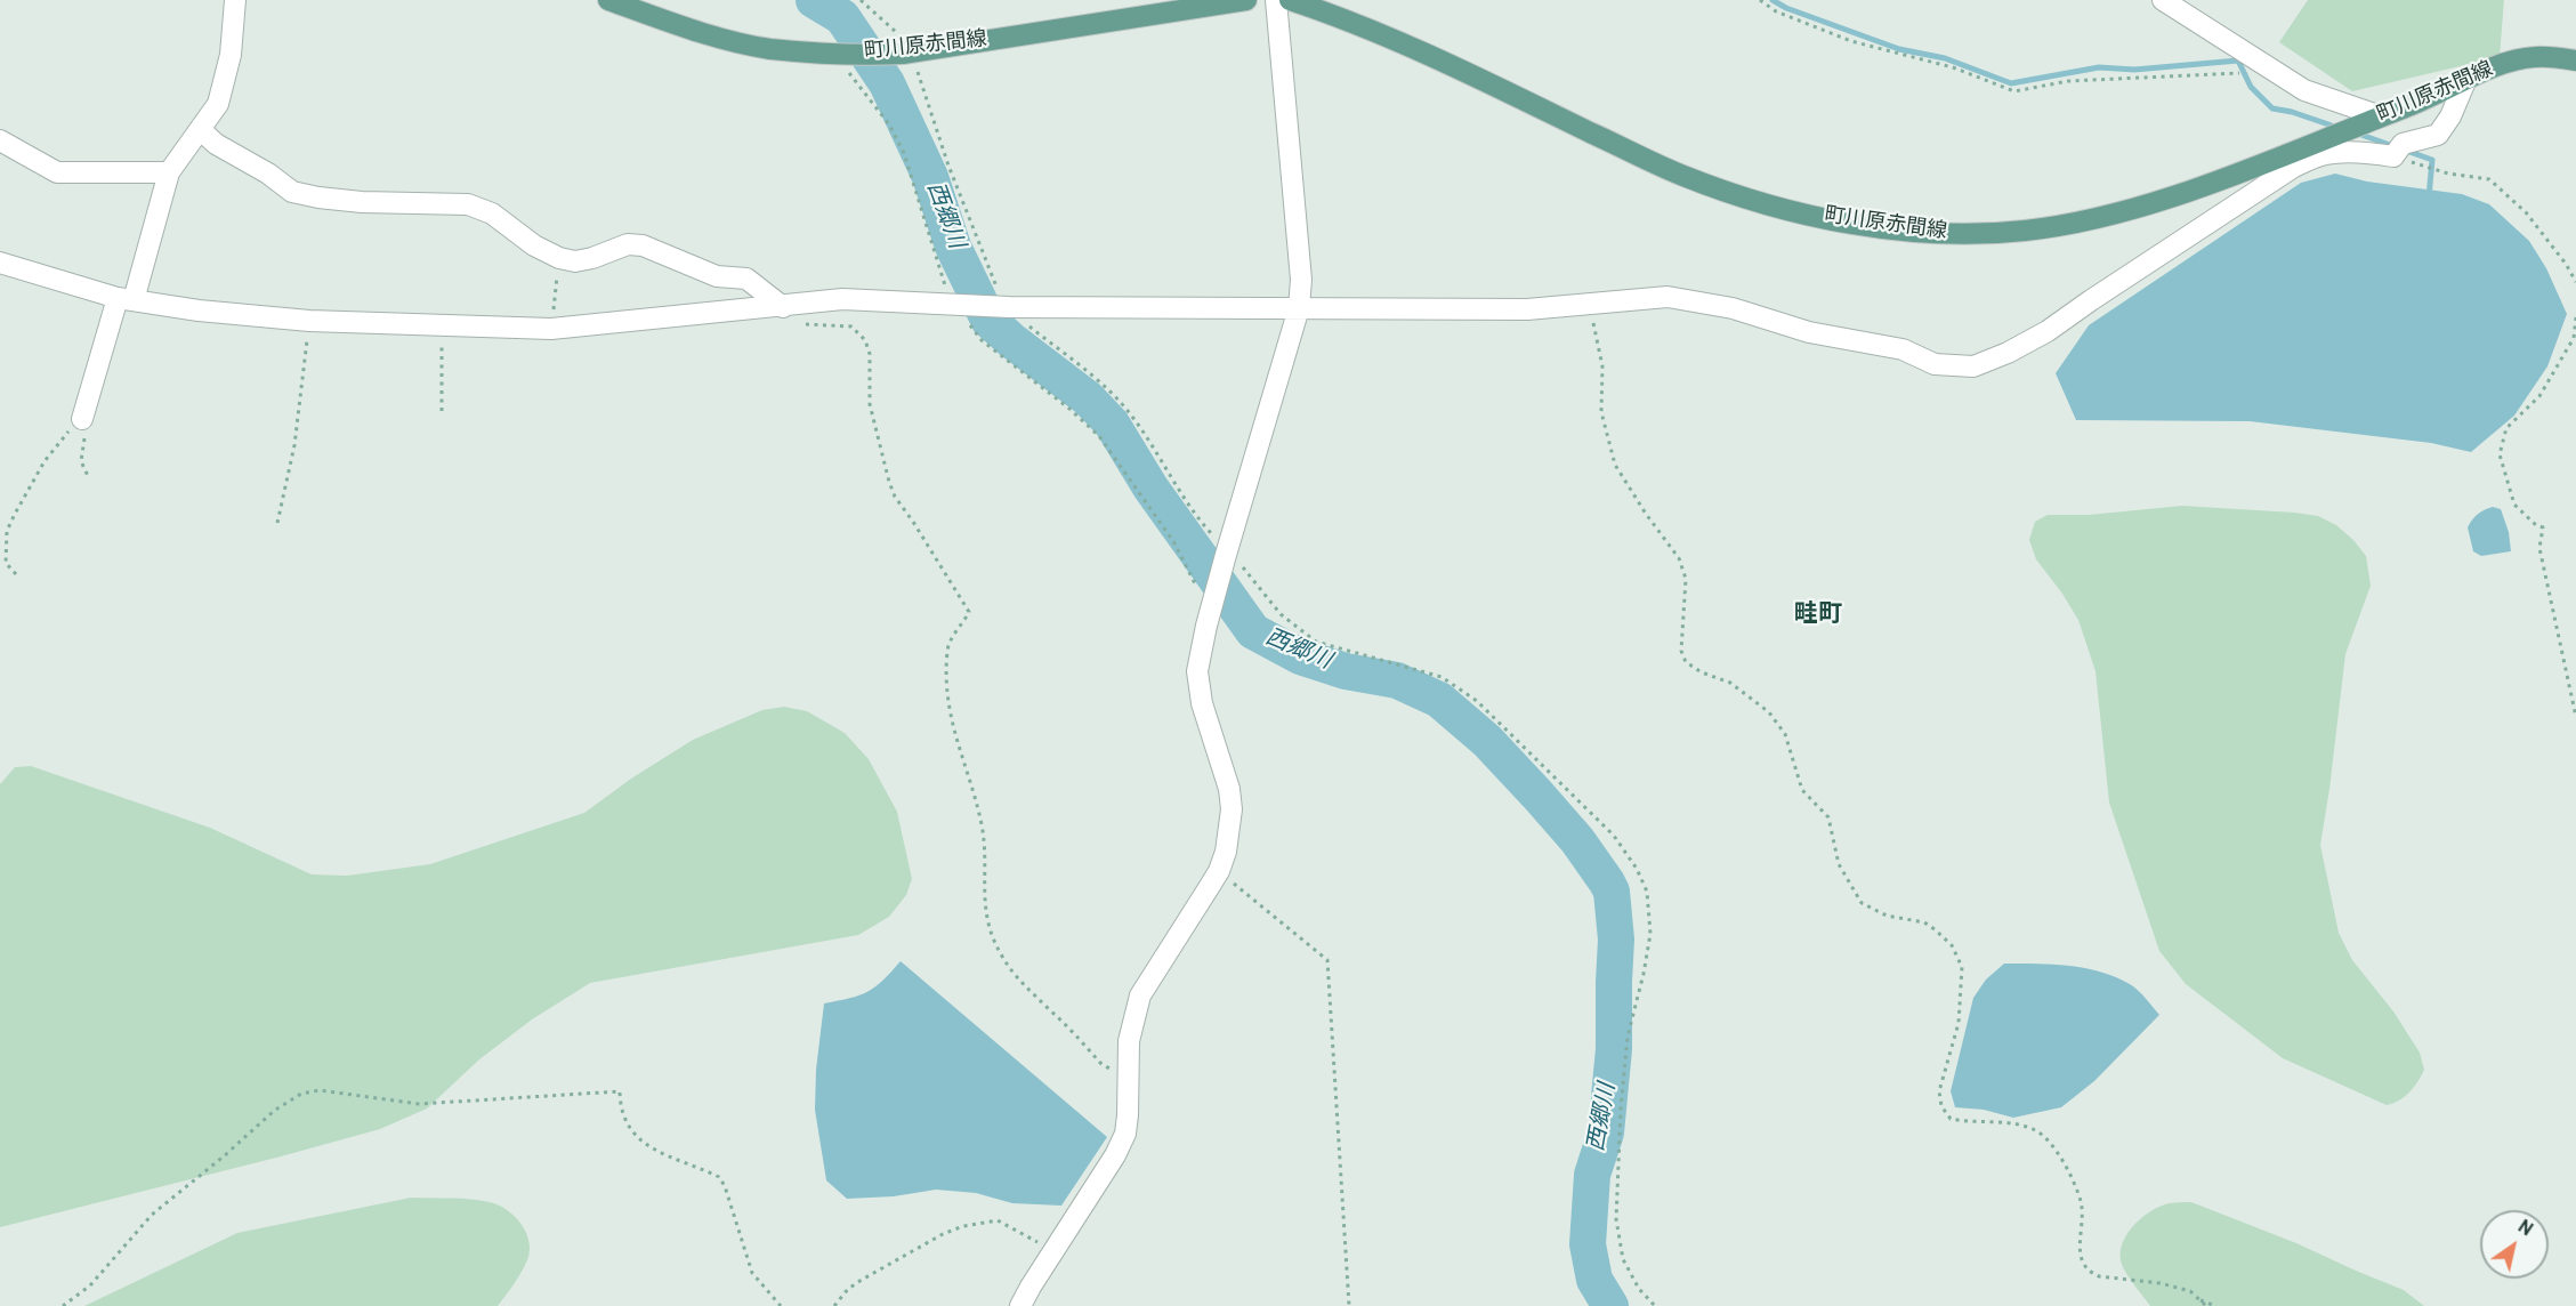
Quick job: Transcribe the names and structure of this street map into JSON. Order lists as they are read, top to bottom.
{
  "streets": {
    "main road": ["町川原赤間線"]
  },
  "districts": ["畦町"],
  "water": ["西郷川"],
  "north": "top right"
}
